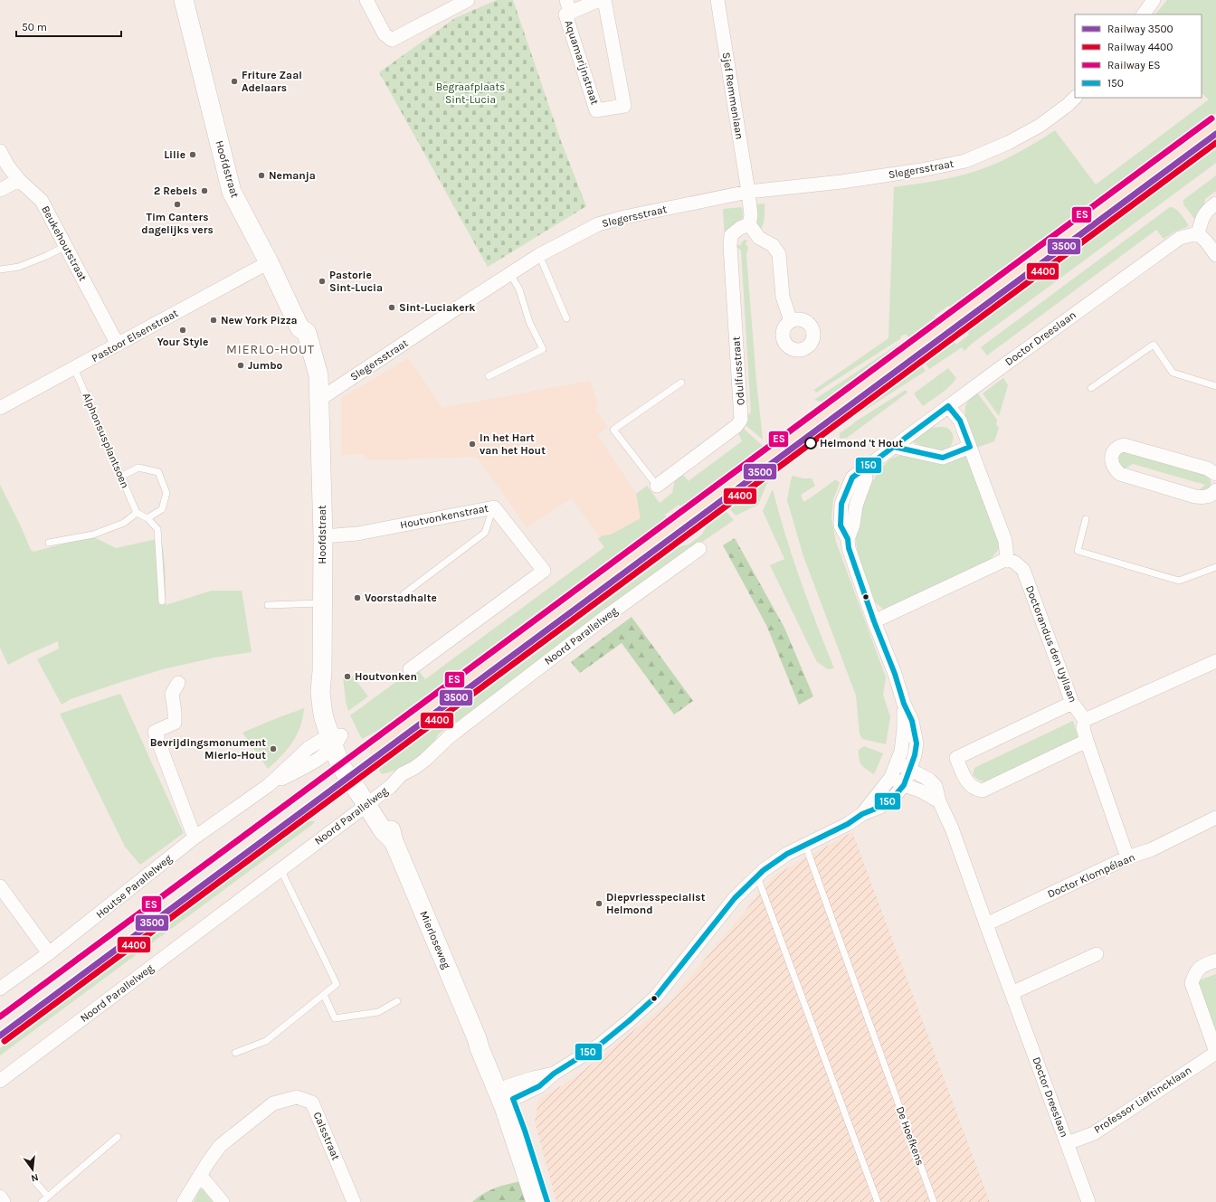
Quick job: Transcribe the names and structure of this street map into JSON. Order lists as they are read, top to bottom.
{
  "streets": {
    "street": [
      "Aquamarijnstraat",
      "Sjef Remmenlaan",
      "Hoofdstraat",
      "Slegersstraat",
      "Beukehoutstraat",
      "Pastoor Elsenstraat",
      "Doctor Dreeslaan",
      "Odulfusstraat",
      "Houtvonkenstraat",
      "Noord Parallelweg",
      "Doctorandus den Uyllaan",
      "Doctor Klompélaan",
      "Houtse Parallelweg",
      "Mierloseweg",
      "Professor Lieftincklaan",
      "Calsstraat"
    ],
    "lane": ["Alphonsusplantsoen", "De Hoefkens"]
  },
  "crossings": [
    ["Sjef Remmenlaan", "Slegersstraat"],
    ["Hoofdstraat", "Slegersstraat"],
    ["Hoofdstraat", "Pastoor Elsenstraat"],
    ["Hoofdstraat", "Houtvonkenstraat"],
    ["Hoofdstraat", "Houtse Parallelweg"],
    ["Hoofdstraat", "Mierloseweg"],
    ["Beukehoutstraat", "Pastoor Elsenstraat"],
    ["Pastoor Elsenstraat", "Alphonsusplantsoen"],
    ["Doctor Dreeslaan", "Doctor Klompélaan"],
    ["Doctor Dreeslaan", "Professor Lieftincklaan"],
    ["Noord Parallelweg", "Mierloseweg"],
    ["Houtse Parallelweg", "Mierloseweg"]
  ],
  "districts": ["MIERLO-HOUT"],
  "parks": ["Begraafplaats Sint-Lucia"],
  "places": [
    "Friture Zaal Adelaars",
    "Lilie",
    "Nemanja",
    "2 Rebels",
    "Tim Canters dagelijks vers",
    "Pastorie Sint-Lucia",
    "Sint-Luciakerk",
    "New York Pizza",
    "Your Style",
    "Jumbo",
    "Helmond 't Hout",
    "In het Hart van het Hout",
    "Voorstadhalte",
    "Houtvonken",
    "Bevrijdingsmonument Mierlo-Hout",
    "Diepvriesspecialist Helmond"
  ],
  "lines": [
    "rail line ES",
    "rail line 3500",
    "rail line 4400",
    "transit line 150"
  ],
  "legend": [
    "Railway 3500",
    "Railway 4400",
    "Railway ES",
    "150"
  ],
  "scale_bar": "50 m",
  "north": "bottom"
}
